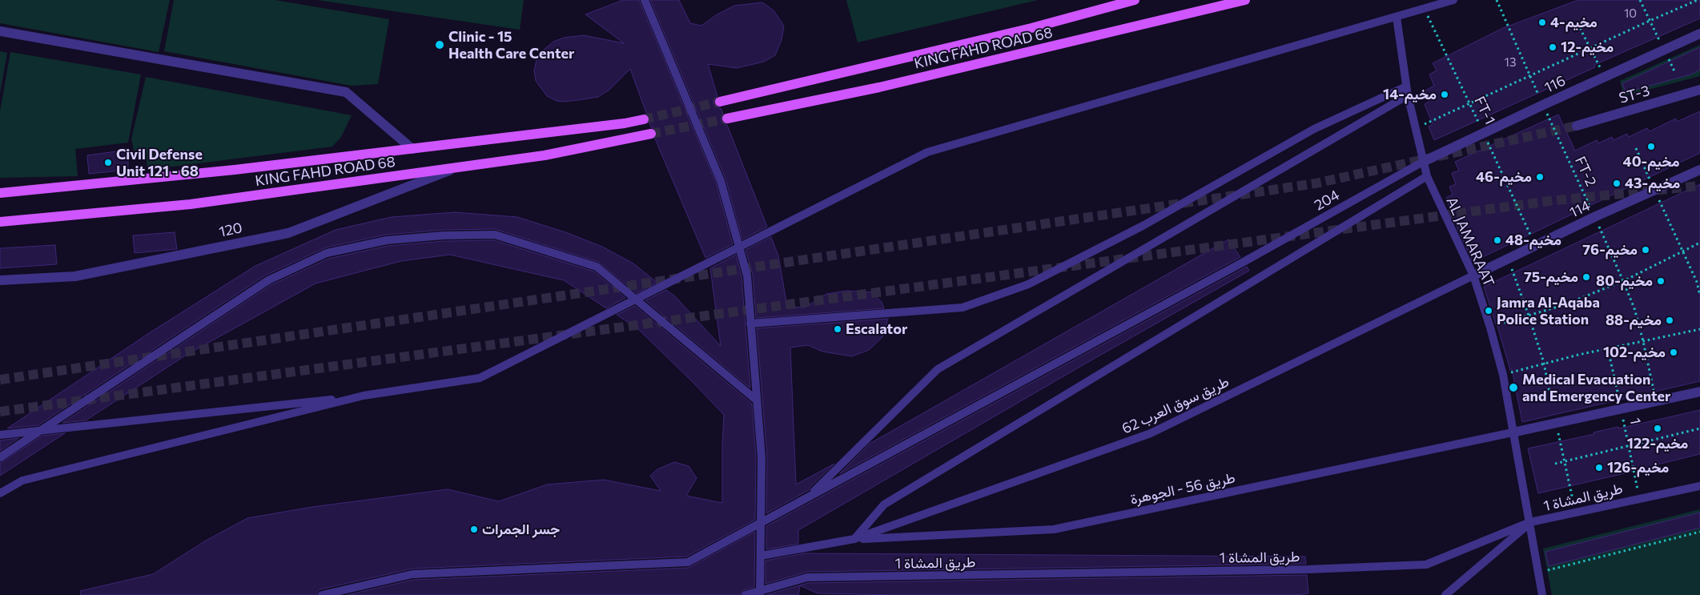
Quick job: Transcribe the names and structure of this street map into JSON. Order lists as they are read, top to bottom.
{
  "streets": {
    "main road": ["KING FAHD ROAD 68"],
    "street": [
      "116",
      "ST-3",
      "204",
      "114",
      "120",
      "AL JAMARAAT",
      "طريق سوق العرب 62",
      "طريق 56 - الجوهرة",
      "طريق المشاة 1"
    ],
    "path": ["FT-1", "FT-2", "1"]
  },
  "crossings": [
    ["KING FAHD ROAD 68", "120"],
    ["116", "FT-1"],
    ["116", "FT-2"],
    ["116", "204"],
    ["116", "AL JAMARAAT"],
    ["FT-2", "114"],
    ["204", "AL JAMARAAT"],
    ["114", "AL JAMARAAT"],
    ["114", "طريق سوق العرب 62"],
    ["AL JAMARAAT", "طريق سوق العرب 62"],
    ["AL JAMARAAT", "طريق 56 - الجوهرة"],
    ["AL JAMARAAT", "طريق المشاة 1"],
    ["طريق سوق العرب 62", "طريق 56 - الجوهرة"],
    ["1", "طريق المشاة 1"]
  ],
  "places": [
    "مخيم-4",
    "Clinic - 15 Health Care Center",
    "مخيم-12",
    "مخيم-14",
    "مخيم-40",
    "Civil Defense Unit 121 - 68",
    "مخيم-46",
    "مخيم-43",
    "مخيم-48",
    "مخيم-76",
    "مخيم-75",
    "مخيم-80",
    "Jamra Al-Aqaba Police Station",
    "مخيم-88",
    "Escalator",
    "مخيم-102",
    "Medical Evacuation and Emergency Center",
    "مخيم-122",
    "مخيم-126",
    "جسر الجمرات"
  ],
  "house_numbers": ["10", "13"]
}
